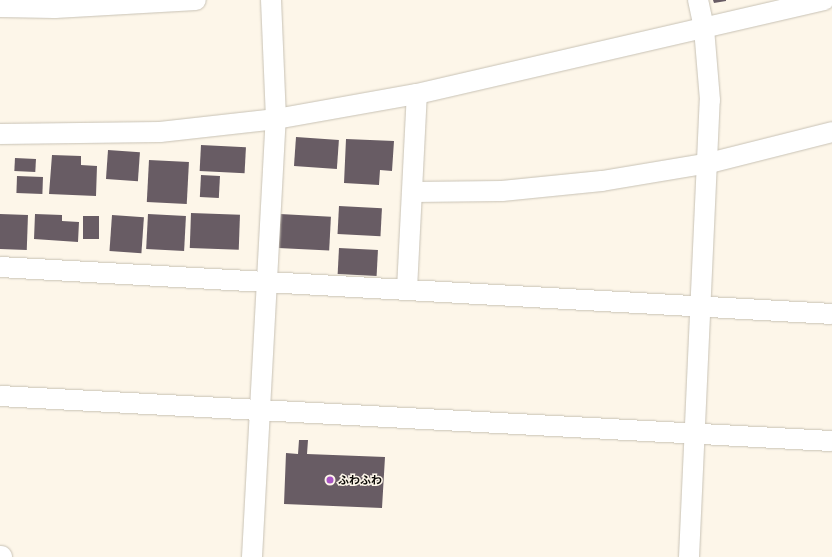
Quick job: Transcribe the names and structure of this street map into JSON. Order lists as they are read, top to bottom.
{
  "places": ["ふわふわ"]
}
